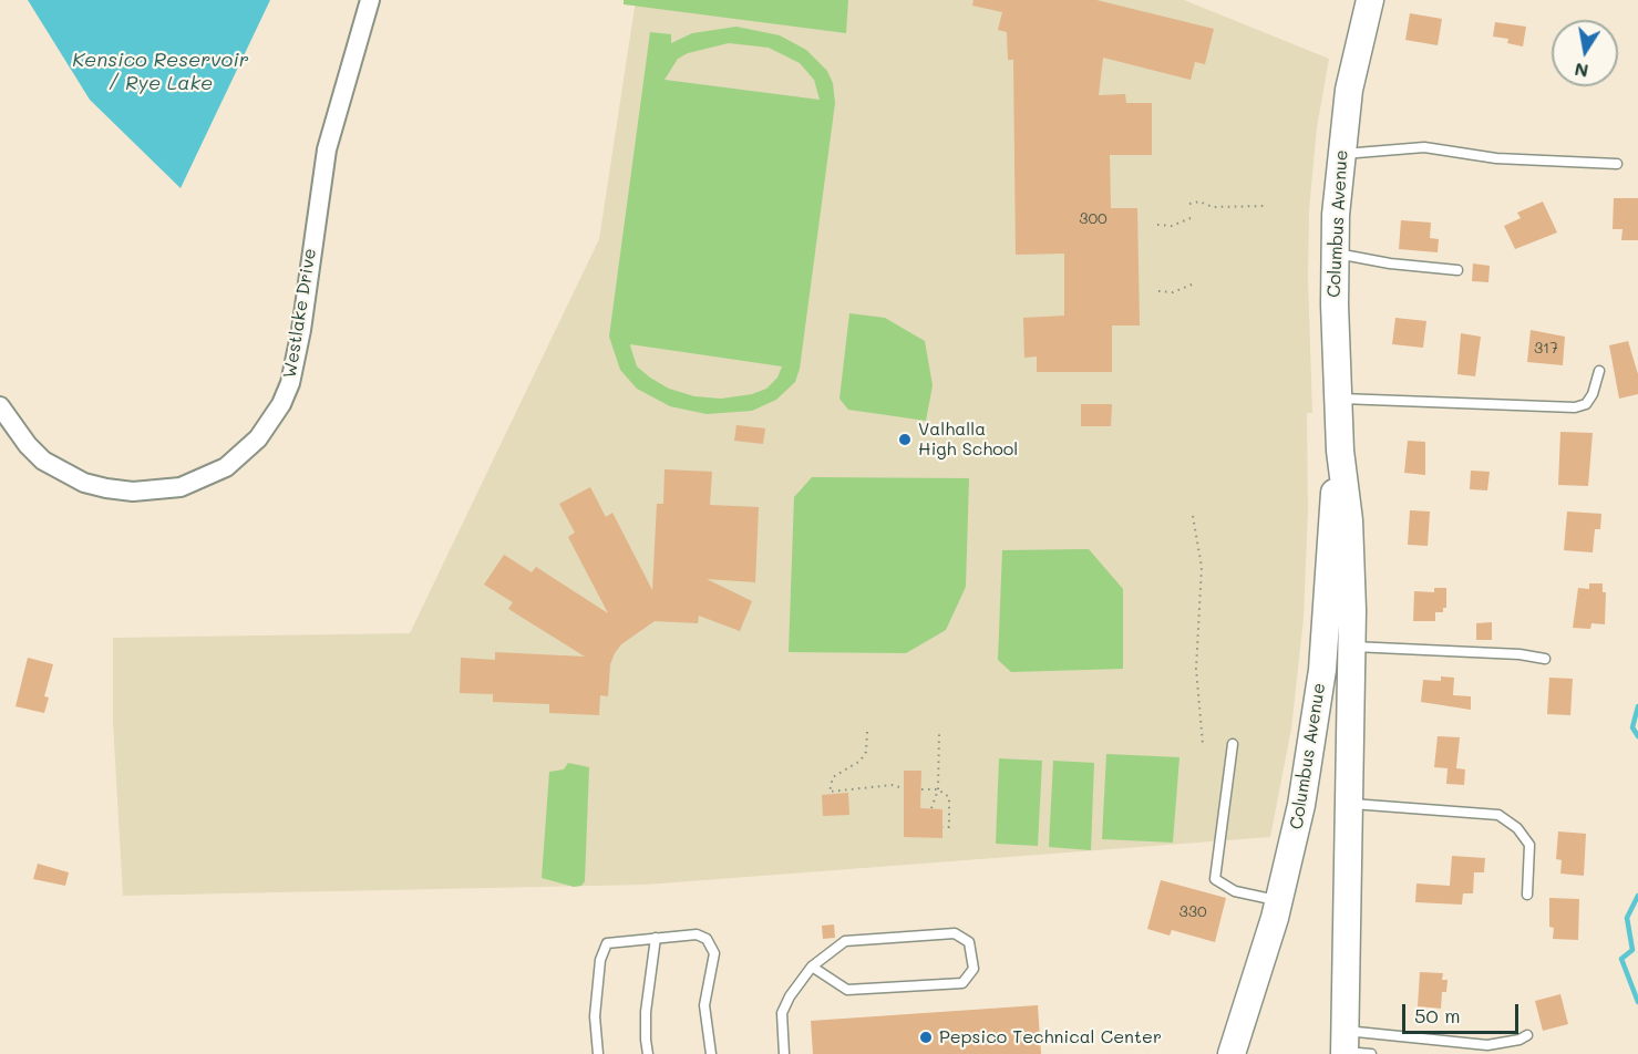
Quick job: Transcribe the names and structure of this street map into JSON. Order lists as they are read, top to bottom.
{
  "streets": {
    "street": ["Columbus Avenue", "Westlake Drive"]
  },
  "water": ["Kensico Reservoir / Rye Lake"],
  "places": ["Valhalla High School", "Pepsico Technical Center"],
  "house_numbers": ["300", "317", "330"],
  "scale_bar": "50 m",
  "north": "bottom"
}
